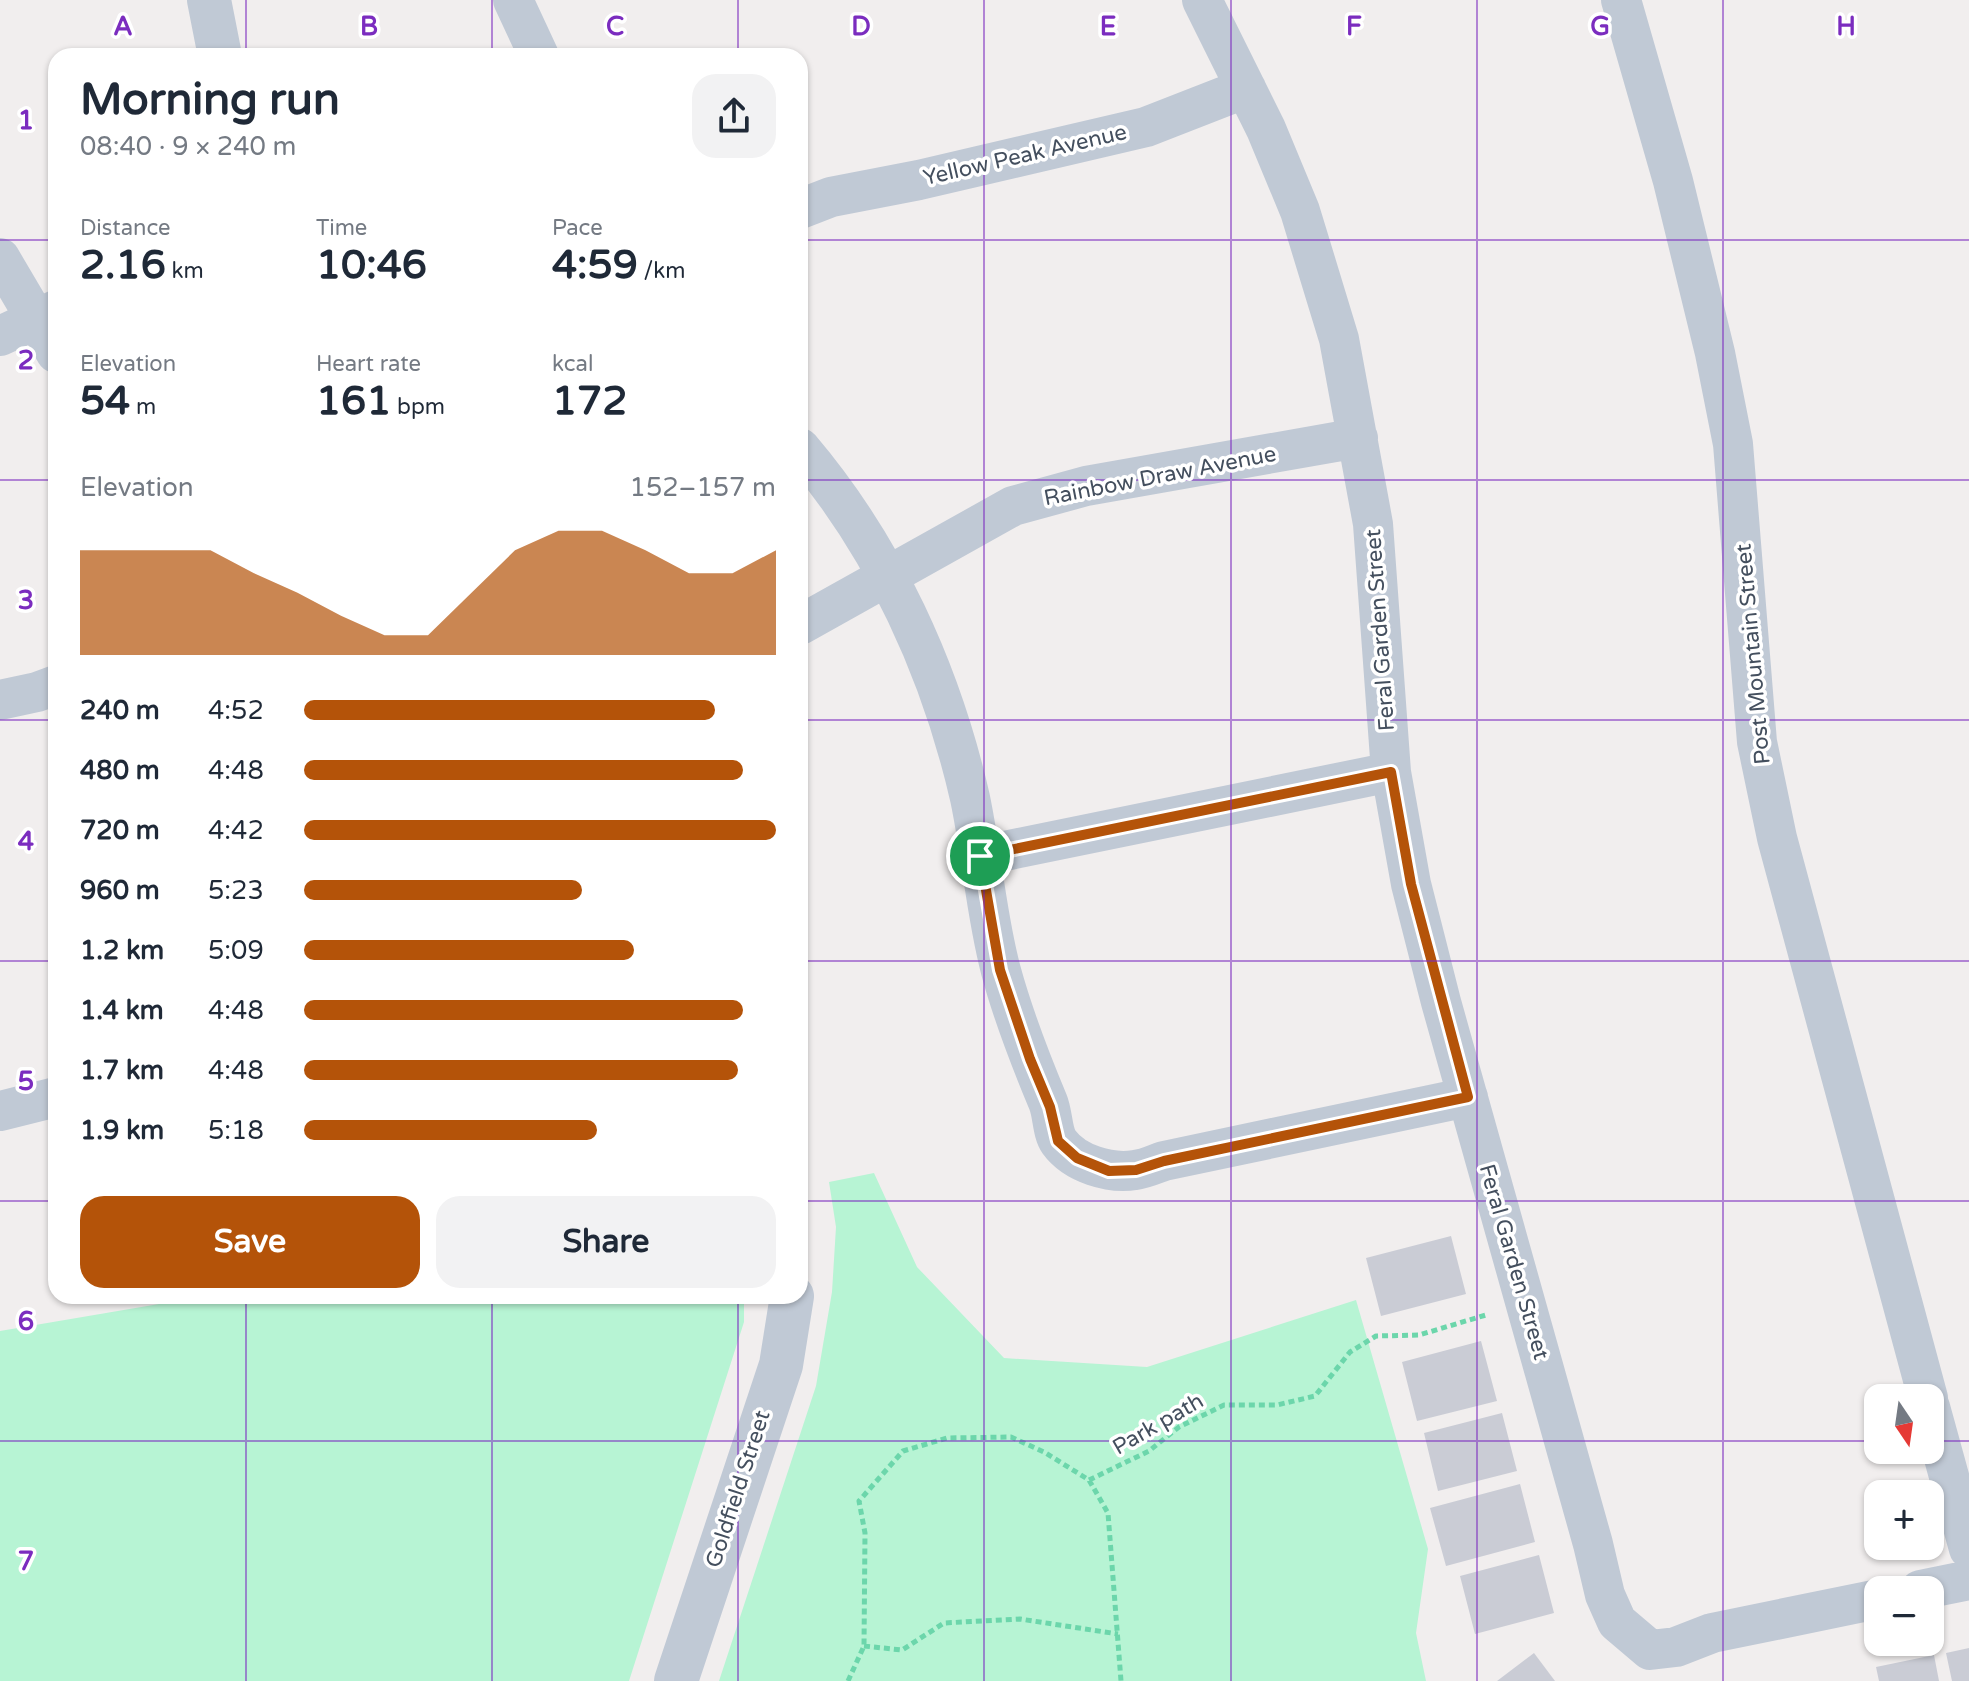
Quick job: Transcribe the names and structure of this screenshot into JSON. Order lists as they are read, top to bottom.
{
  "streets": {
    "street": [
      "Yellow Peak Avenue",
      "Rainbow Draw Avenue",
      "Feral Garden Street",
      "Post Mountain Street",
      "Goldfield Street"
    ],
    "path": ["Park path"]
  },
  "crossings": [
    ["Yellow Peak Avenue", "Feral Garden Street"],
    ["Rainbow Draw Avenue", "Feral Garden Street"]
  ],
  "north": "bottom",
  "page": {
    "heading": ["Morning run", "08:40 · 9 × 240 m"],
    "stats": [
      ["Distance", "2.16 km"],
      ["Time", "10:46"],
      ["Pace", "4:59 /km"],
      ["Elevation", "54 m"],
      ["Heart rate", "161 bpm"],
      ["kcal", "172"]
    ],
    "chart": ["Elevation", "152–157 m"],
    "list": [
      {
        "name": "240 m",
        "note": "4:52"
      },
      {
        "name": "480 m",
        "note": "4:48"
      },
      {
        "name": "720 m",
        "note": "4:42"
      },
      {
        "name": "960 m",
        "note": "5:23"
      },
      {
        "name": "1.2 km",
        "note": "5:09"
      },
      {
        "name": "1.4 km",
        "note": "4:48"
      },
      {
        "name": "1.7 km",
        "note": "4:48"
      },
      {
        "name": "1.9 km",
        "note": "5:18"
      }
    ],
    "buttons": ["Save", "Share"],
    "map_buttons": ["+", "−"]
  },
  "grid": {
    "columns": [
      "A",
      "B",
      "C",
      "D",
      "E",
      "F",
      "G",
      "H"
    ],
    "rows": [
      "1",
      "2",
      "3",
      "4",
      "5",
      "6",
      "7"
    ]
  }
}
